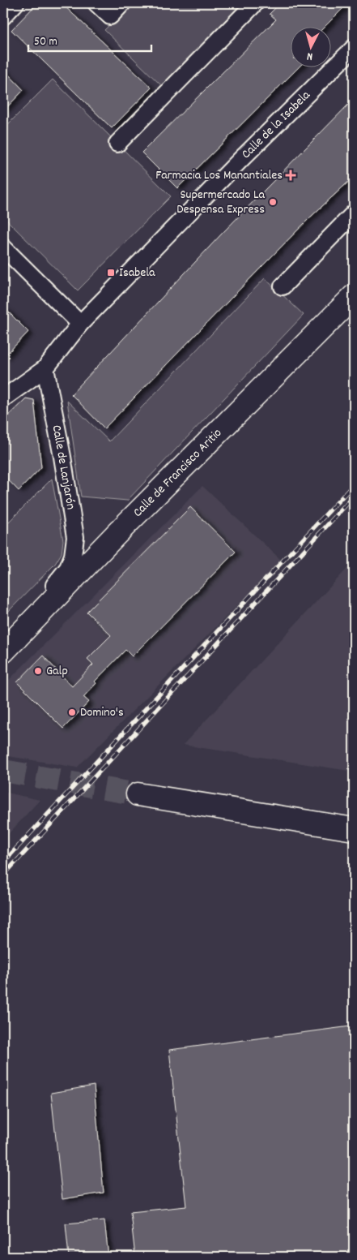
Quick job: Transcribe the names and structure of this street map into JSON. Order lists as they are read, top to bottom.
{
  "streets": {
    "main road": ["Calle de Francisco Aritio"],
    "street": ["Calle de la Isabela", "Calle de Lanjarón"]
  },
  "crossings": [
    ["Calle de Lanjarón", "Calle de Francisco Aritio"]
  ],
  "places": {
    "health": ["Farmacia Los Manantiales"],
    "other": ["Supermercado La Despensa Express", "Galp", "Domino's"],
    "transit": ["Isabela"]
  },
  "scale_bar": "50 m",
  "north": "bottom"
}
